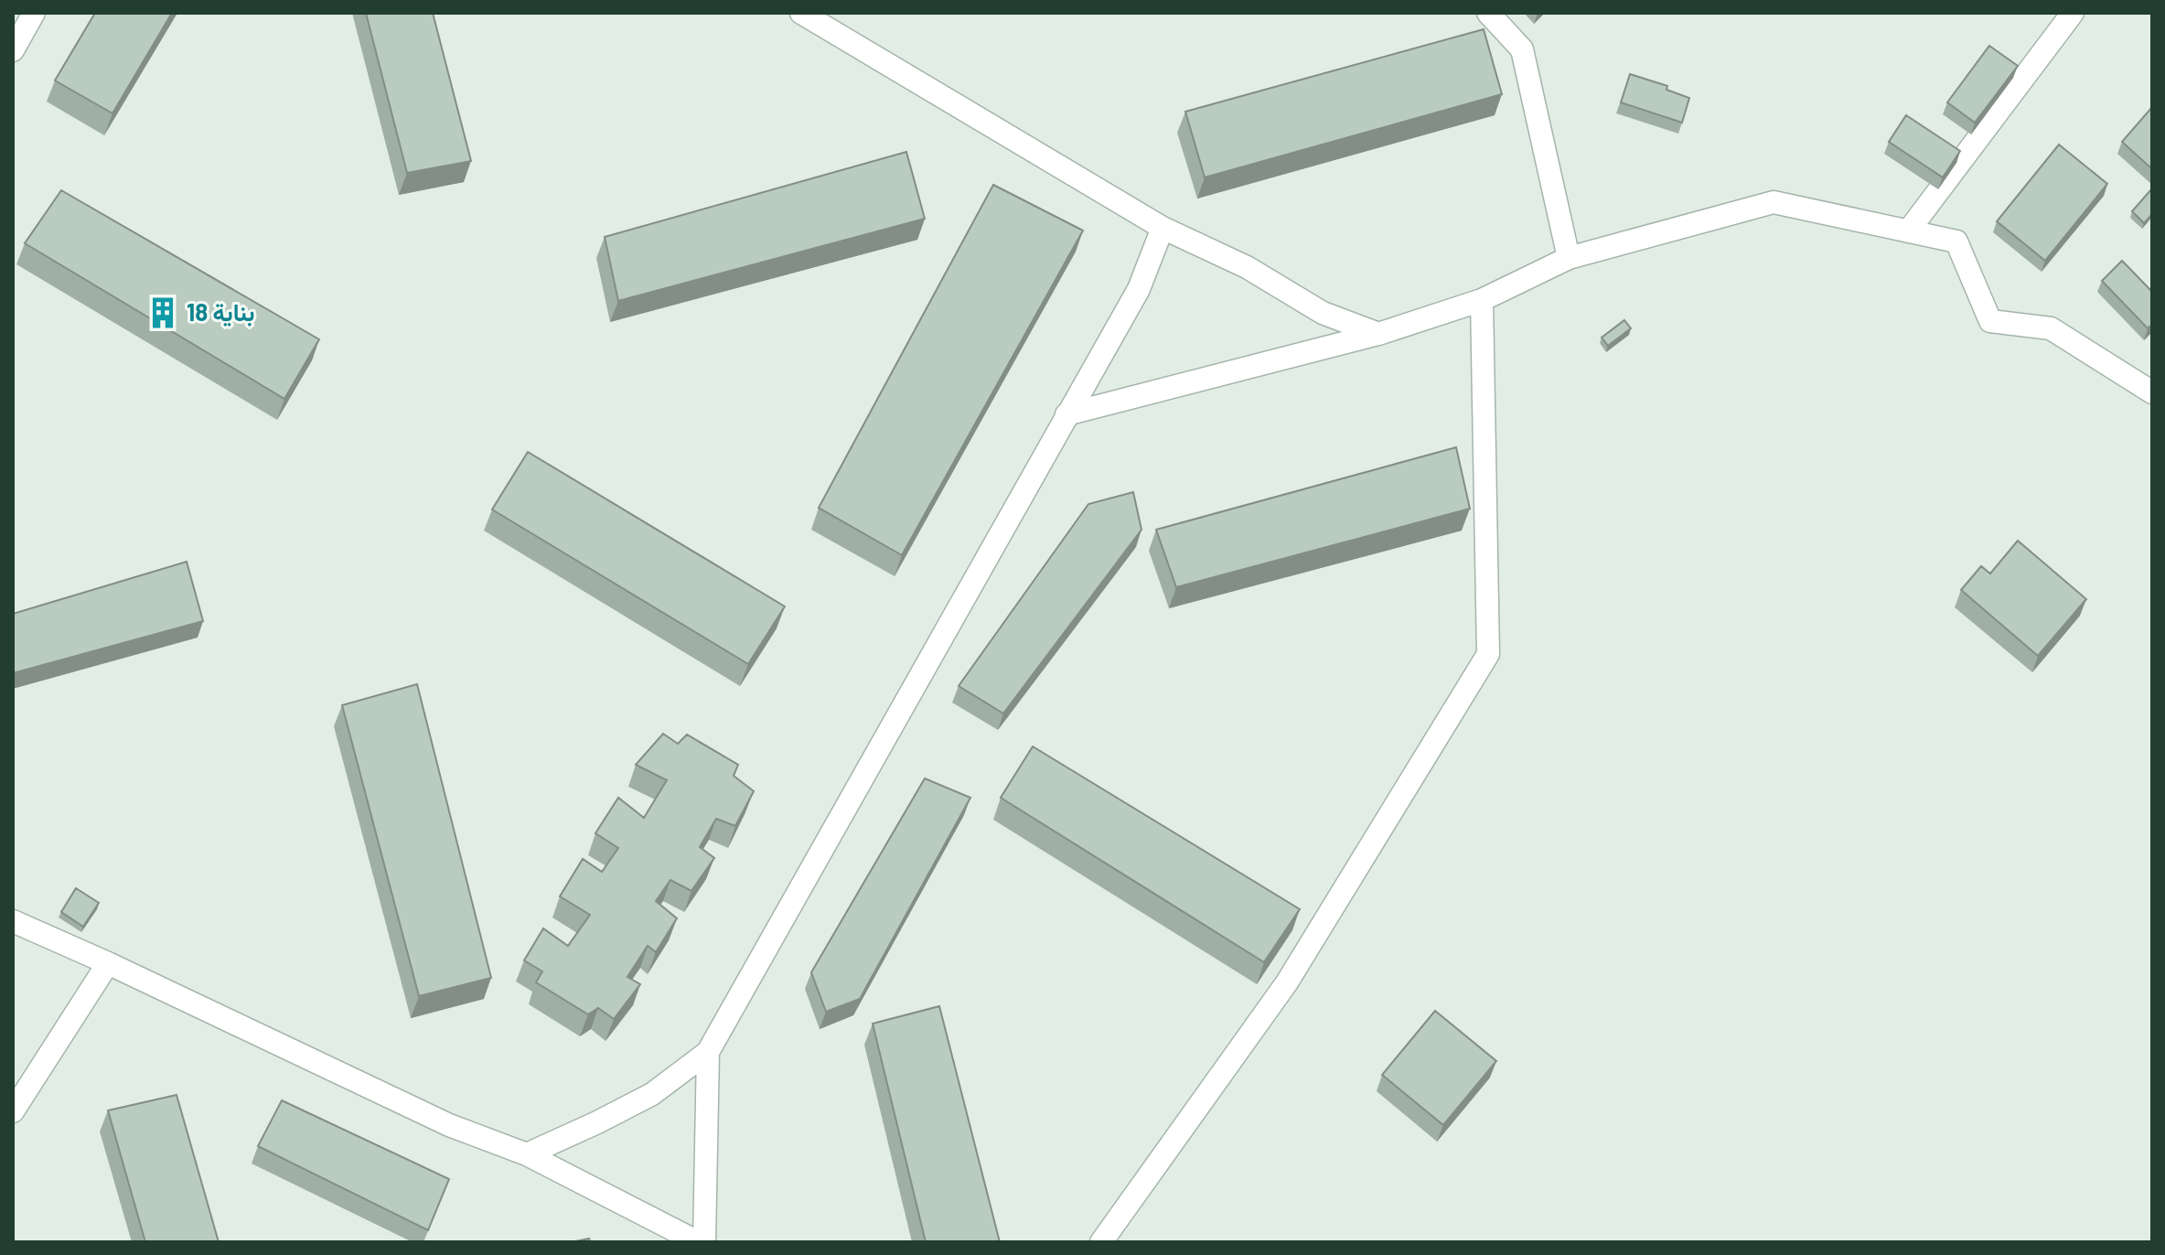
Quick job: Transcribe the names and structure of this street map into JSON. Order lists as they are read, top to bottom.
{
  "places": {
    "building": ["بناية 18"]
  }
}
